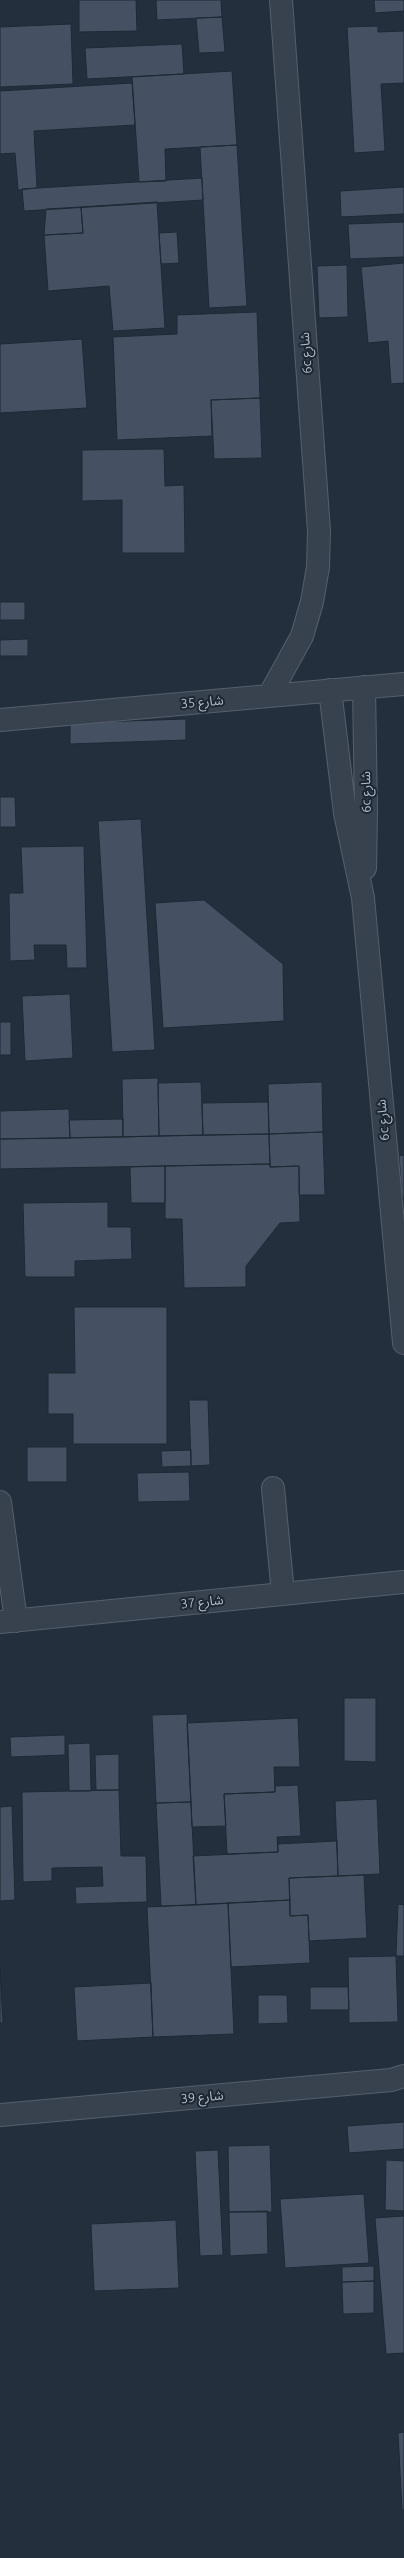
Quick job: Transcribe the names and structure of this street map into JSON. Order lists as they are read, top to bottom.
{
  "streets": {
    "street": [
      "6c شارع",
      "شارع 35",
      "شارع 37",
      "شارع 39"
    ]
  },
  "crossings": [
    ["6c شارع", "شارع 35"]
  ]
}
